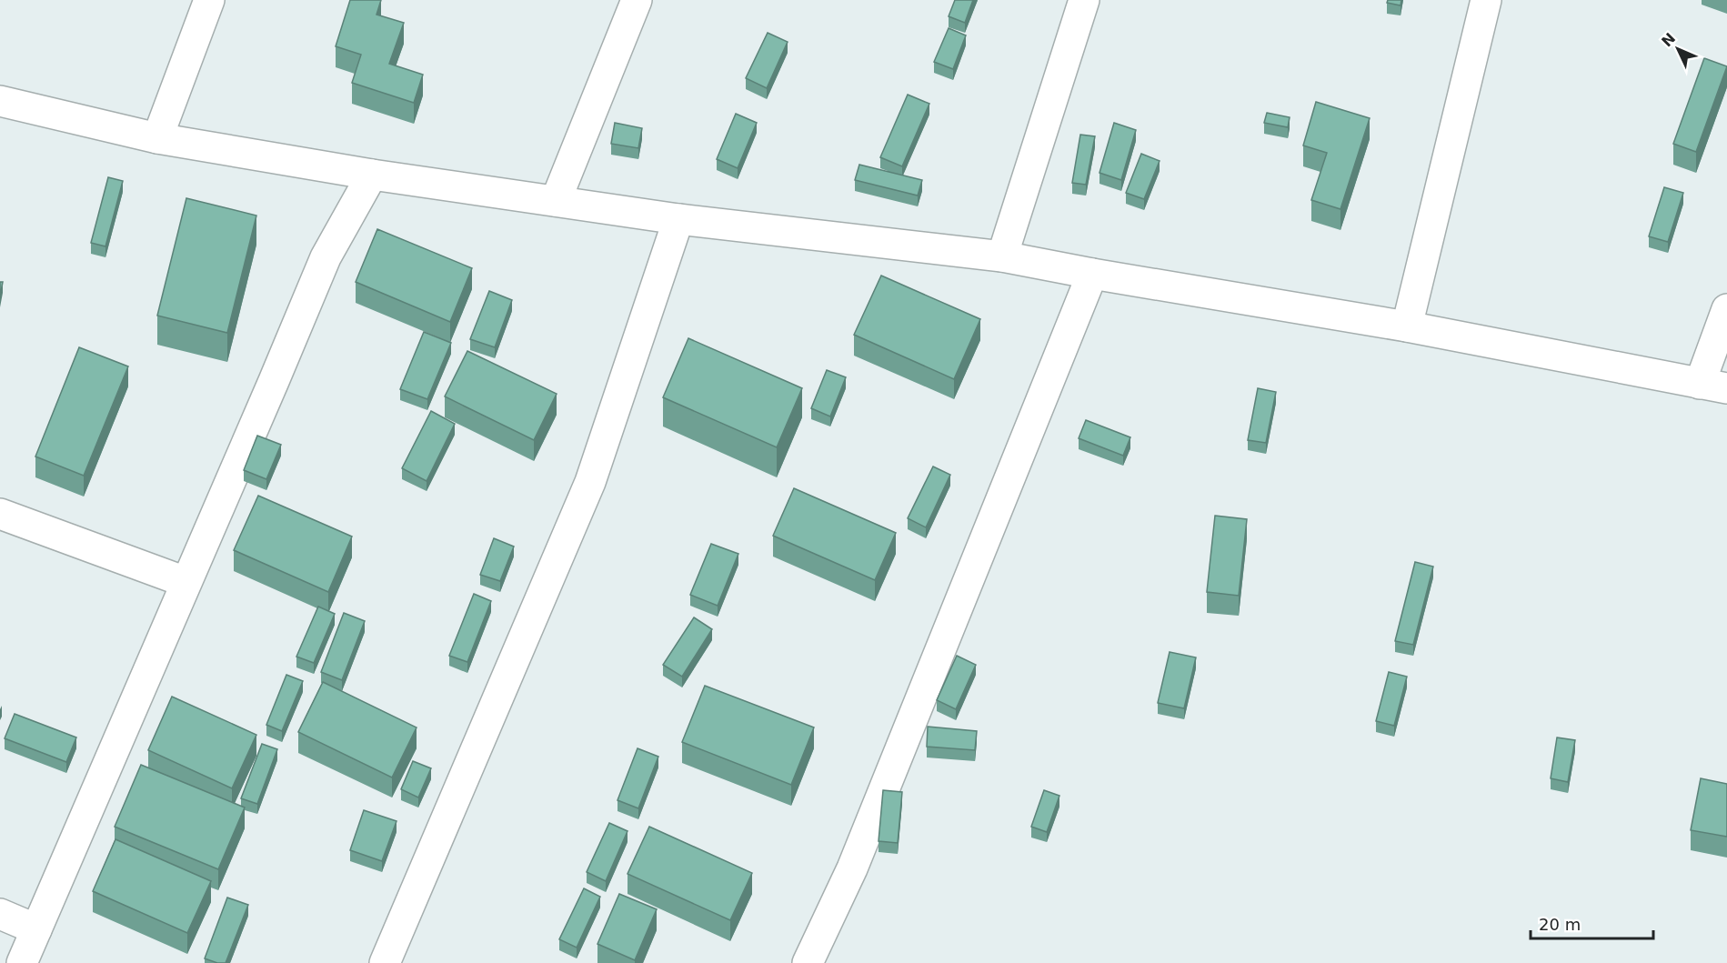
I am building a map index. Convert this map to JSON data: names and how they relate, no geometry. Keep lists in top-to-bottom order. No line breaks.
{"scale_bar":"20 m","north":"top left"}
